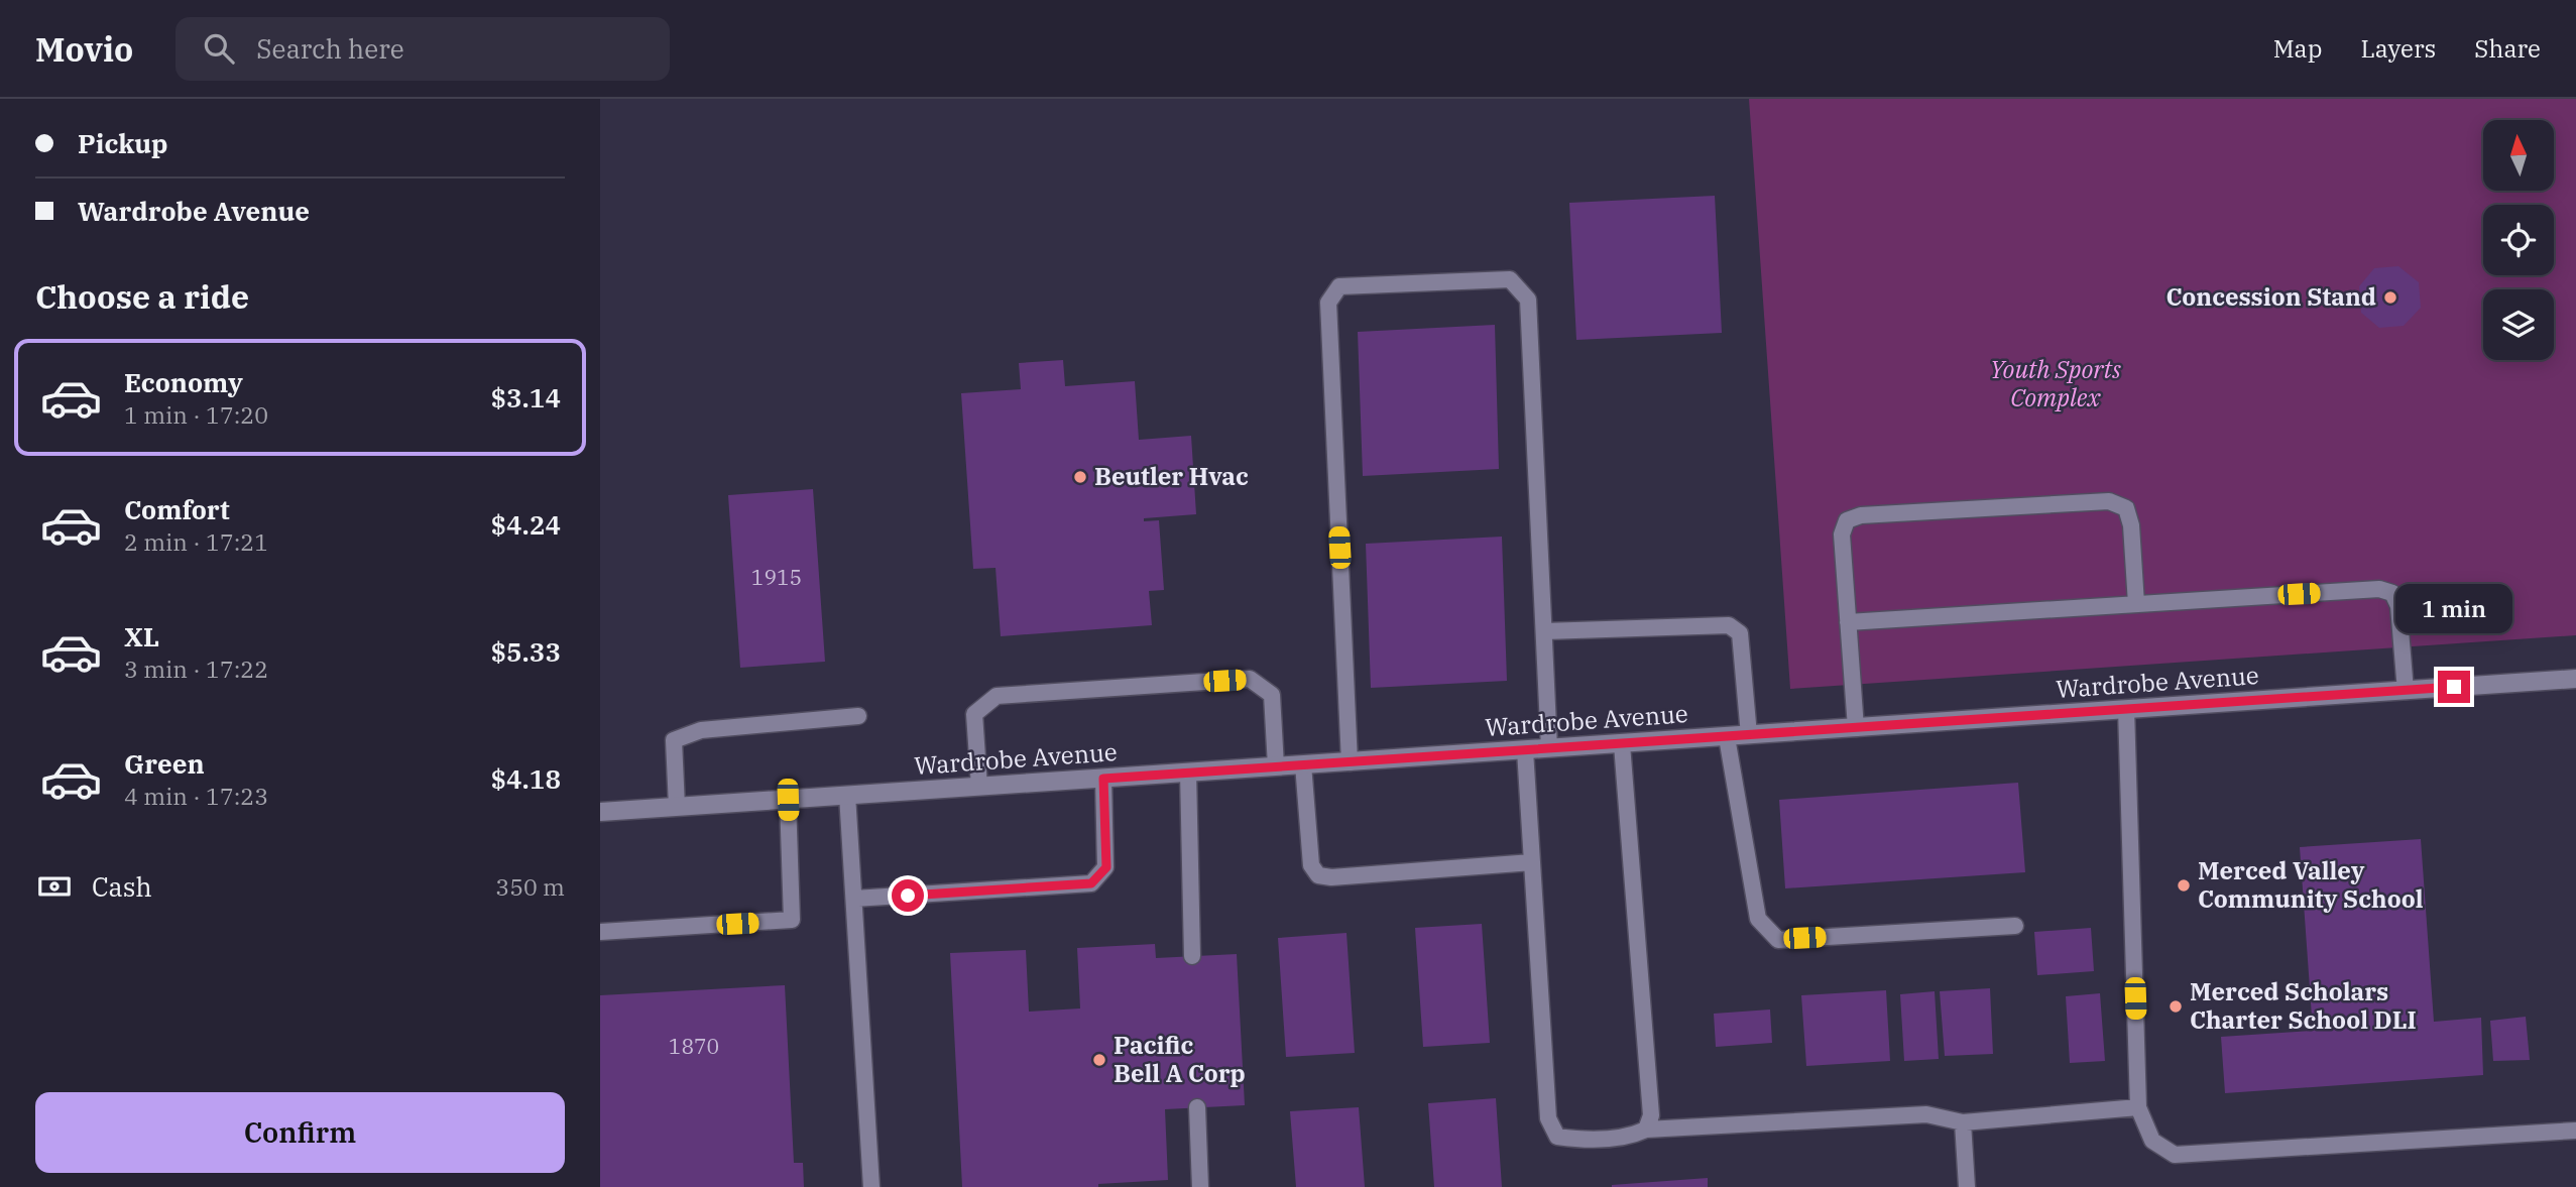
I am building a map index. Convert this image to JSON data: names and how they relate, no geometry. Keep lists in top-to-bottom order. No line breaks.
{"streets":{"street":["Wardrobe Avenue"]},"parks":["Youth Sports Complex"],"places":["Concession Stand","Beutler Hvac","Merced Valley Community School","Merced Scholars Charter School DLI","Pacific Bell A Corp"],"house_numbers":["1915","1870"],"north":"top","page":{"header":"Movio","search":"Search here","nav":["Map","Layers","Share"],"banner":["Pickup","Wardrobe Avenue"],"heading":"Choose a ride","list":[{"name":"Economy","note":"1 min · 17:20","value":"$3.14"},{"name":"Comfort","note":"2 min · 17:21","value":"$4.24"},{"name":"XL","note":"3 min · 17:22","value":"$5.33"},{"name":"Green","note":"4 min · 17:23","value":"$4.18"}],"bubble":"1 min","pay":["Cash","350 m"],"buttons":"Confirm"}}
